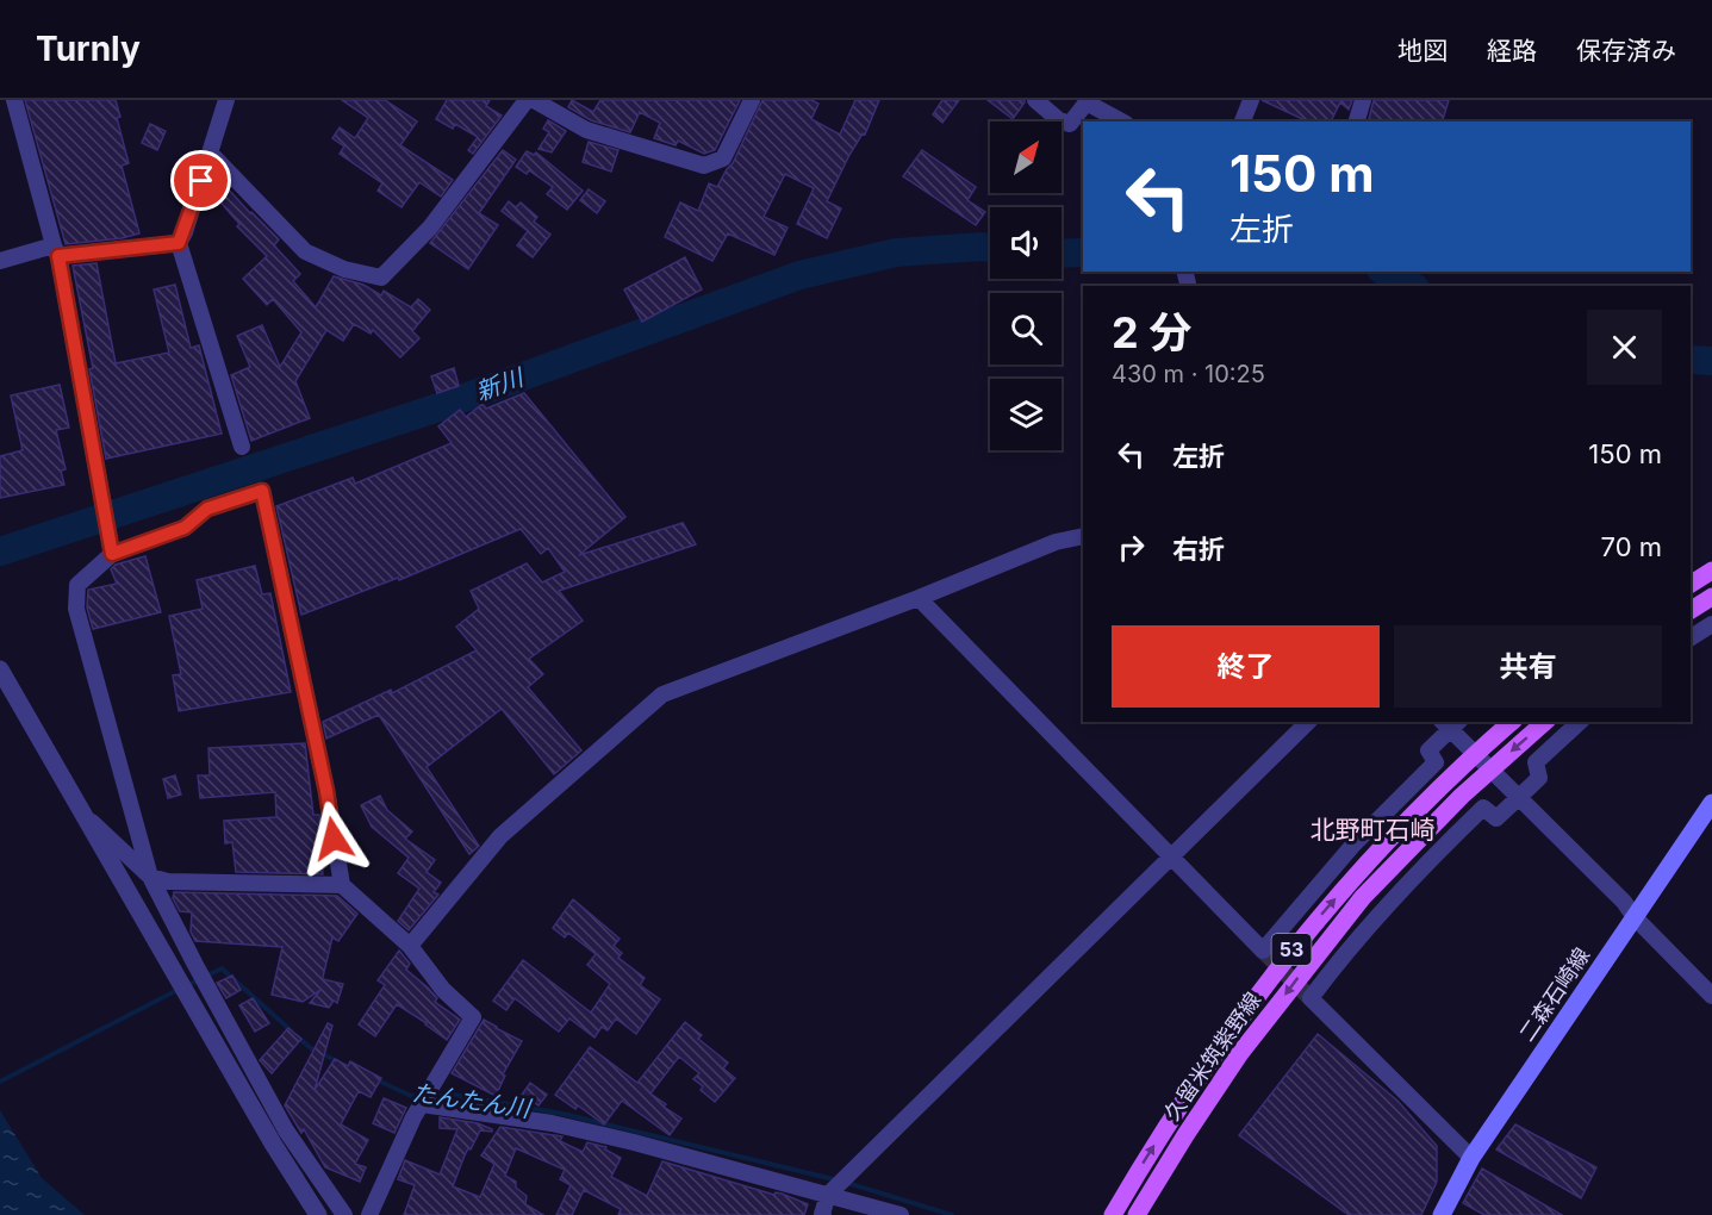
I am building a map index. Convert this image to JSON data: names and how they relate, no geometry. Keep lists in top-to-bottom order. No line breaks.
{"streets":{"main road":["53","二森石崎線","久留米筑紫野線"]},"districts":["北野町石崎"],"water":["新川","たんたん川"],"north":"top right","page":{"header":"Turnly","nav":["地図","経路","保存済み"],"turn":["150 m","左折"],"heading":["2 分","430 m · 10:25"],"list":[{"name":"左折","value":"150 m"},{"name":"右折","value":"70 m"}],"buttons":["終了","共有"]}}
